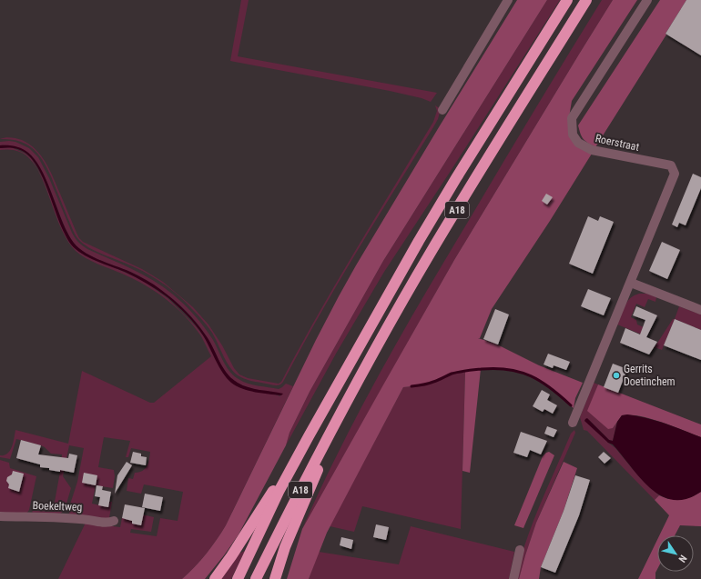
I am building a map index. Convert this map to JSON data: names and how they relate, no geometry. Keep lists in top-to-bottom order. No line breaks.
{"streets":{"highway":["A18"],"street":["Roerstraat","Boekeltweg"]},"places":["Gerrits Doetinchem"],"north":"bottom right"}
